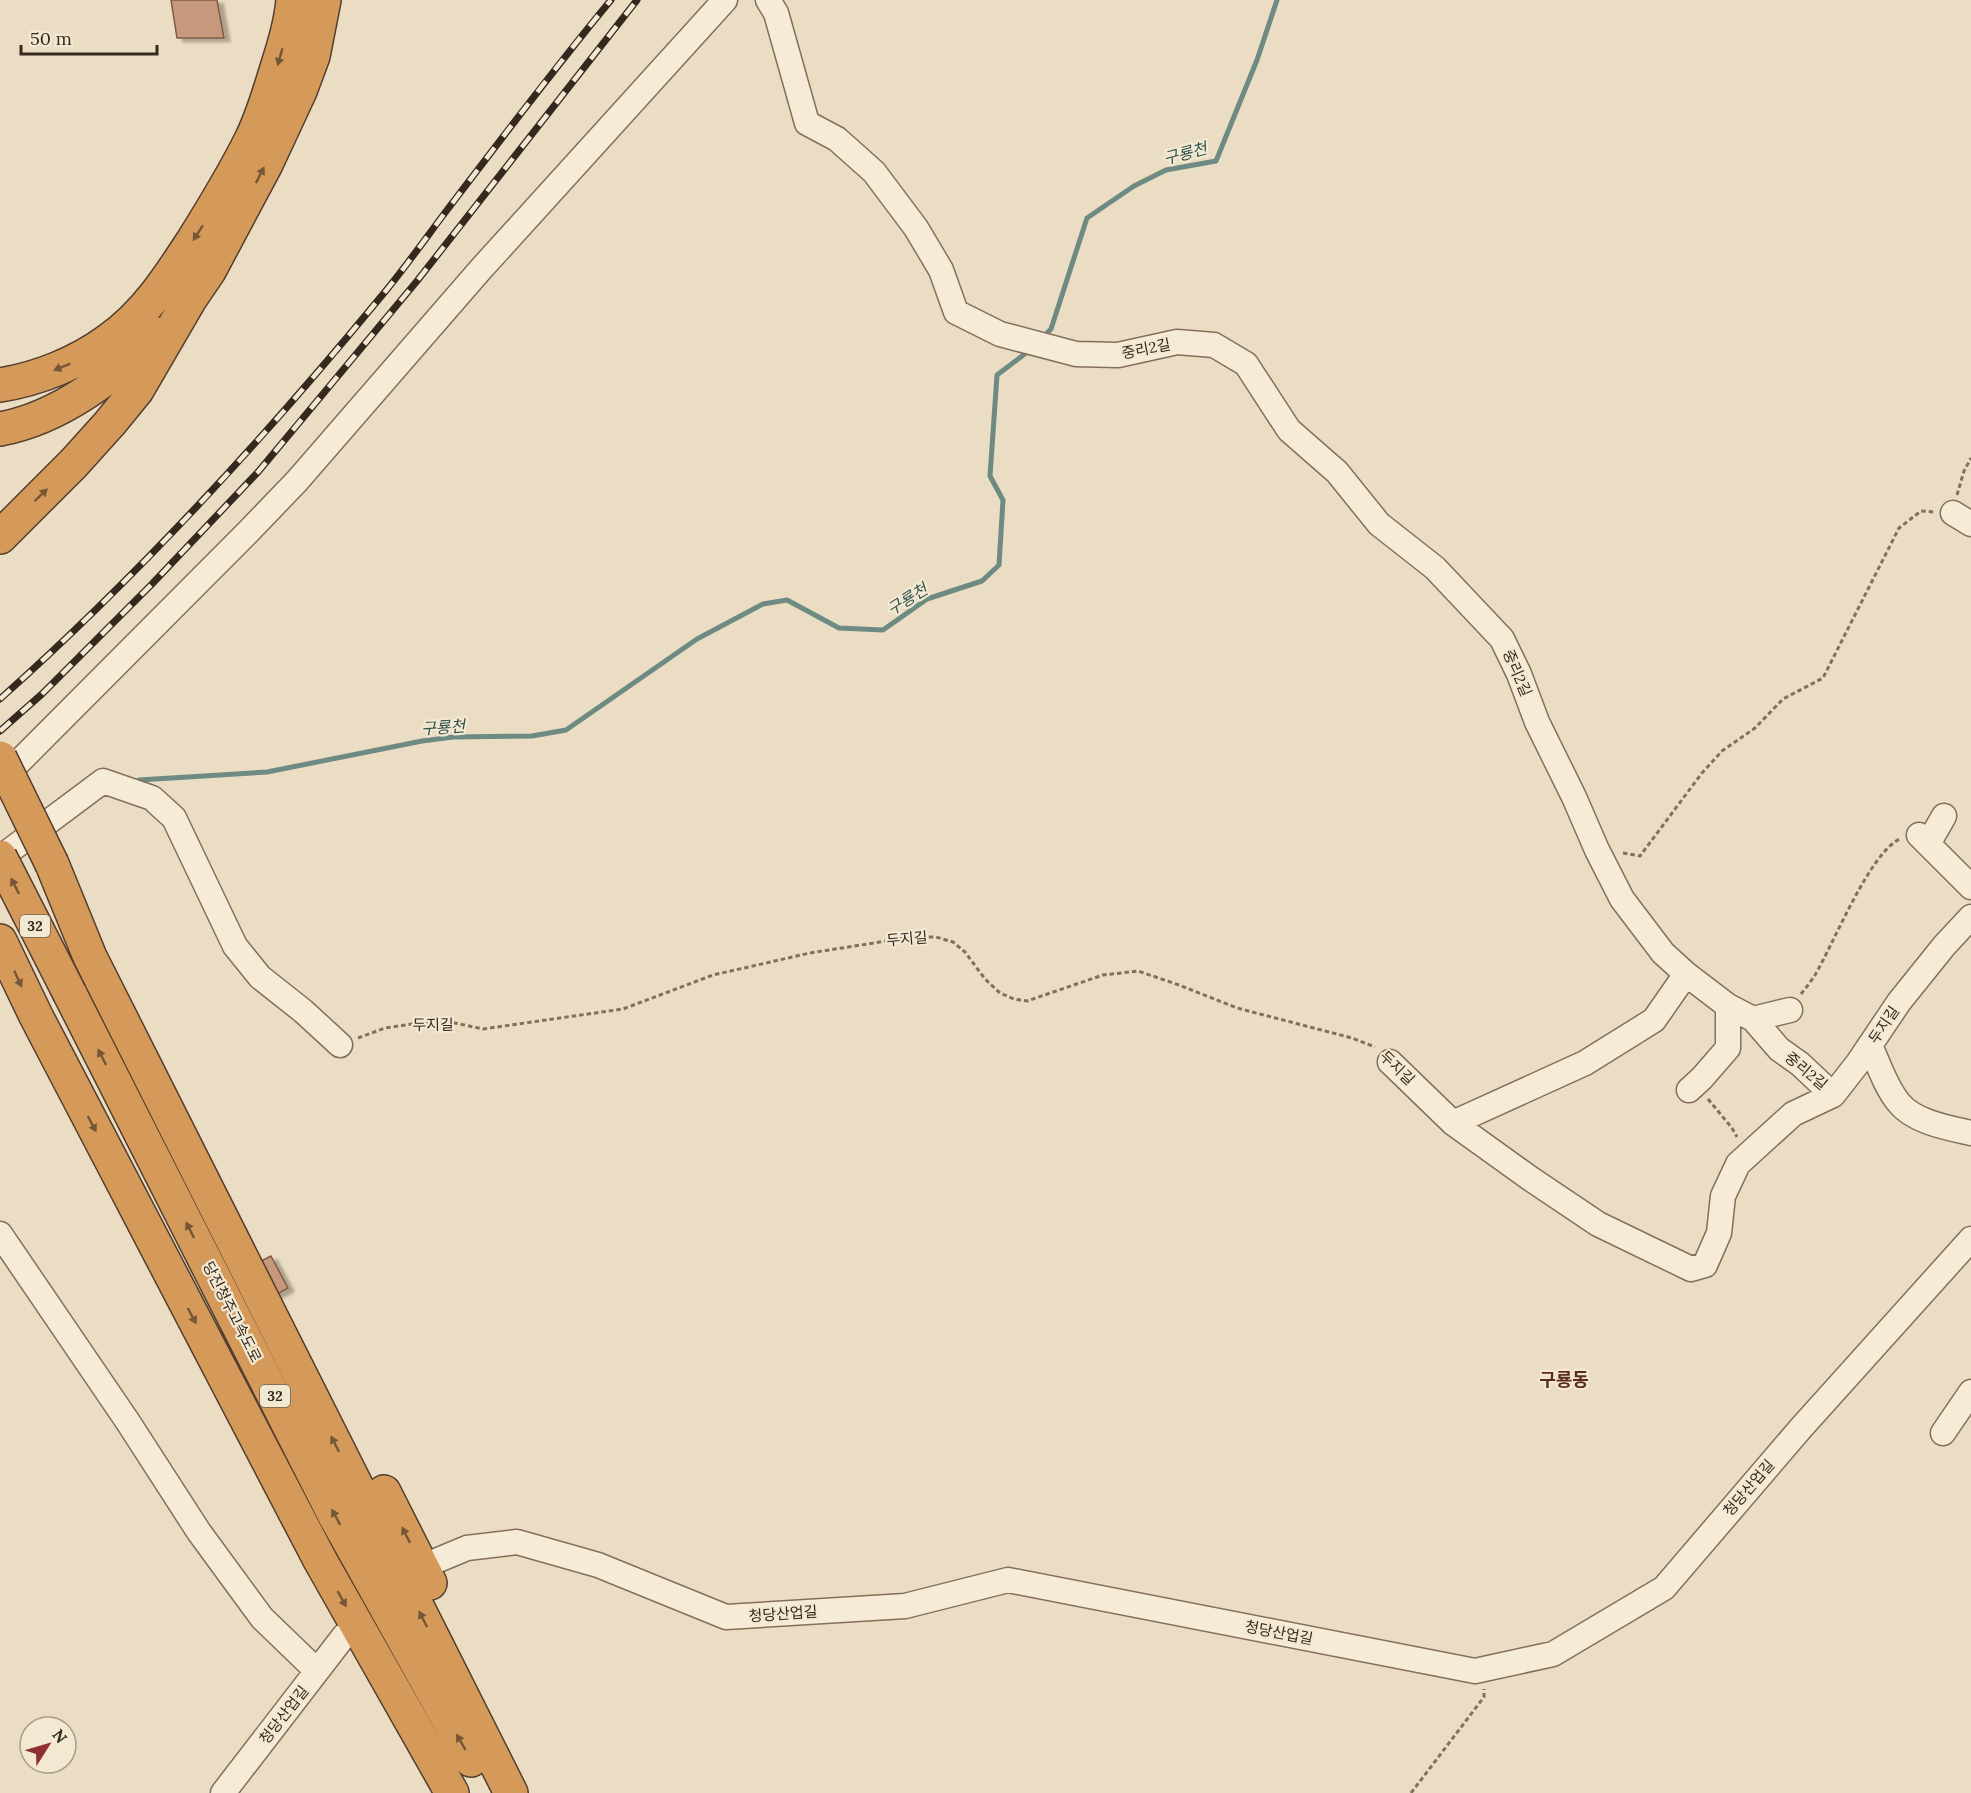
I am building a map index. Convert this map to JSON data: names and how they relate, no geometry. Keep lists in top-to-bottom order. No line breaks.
{"streets":{"highway":["32","당진청주고속도로"],"street":["중리2길","두지길","청당산업길"]},"crossings":[["중리2길","두지길"]],"districts":["구룡동"],"water":["구룡천"],"scale_bar":"50 m","north":"top right"}
